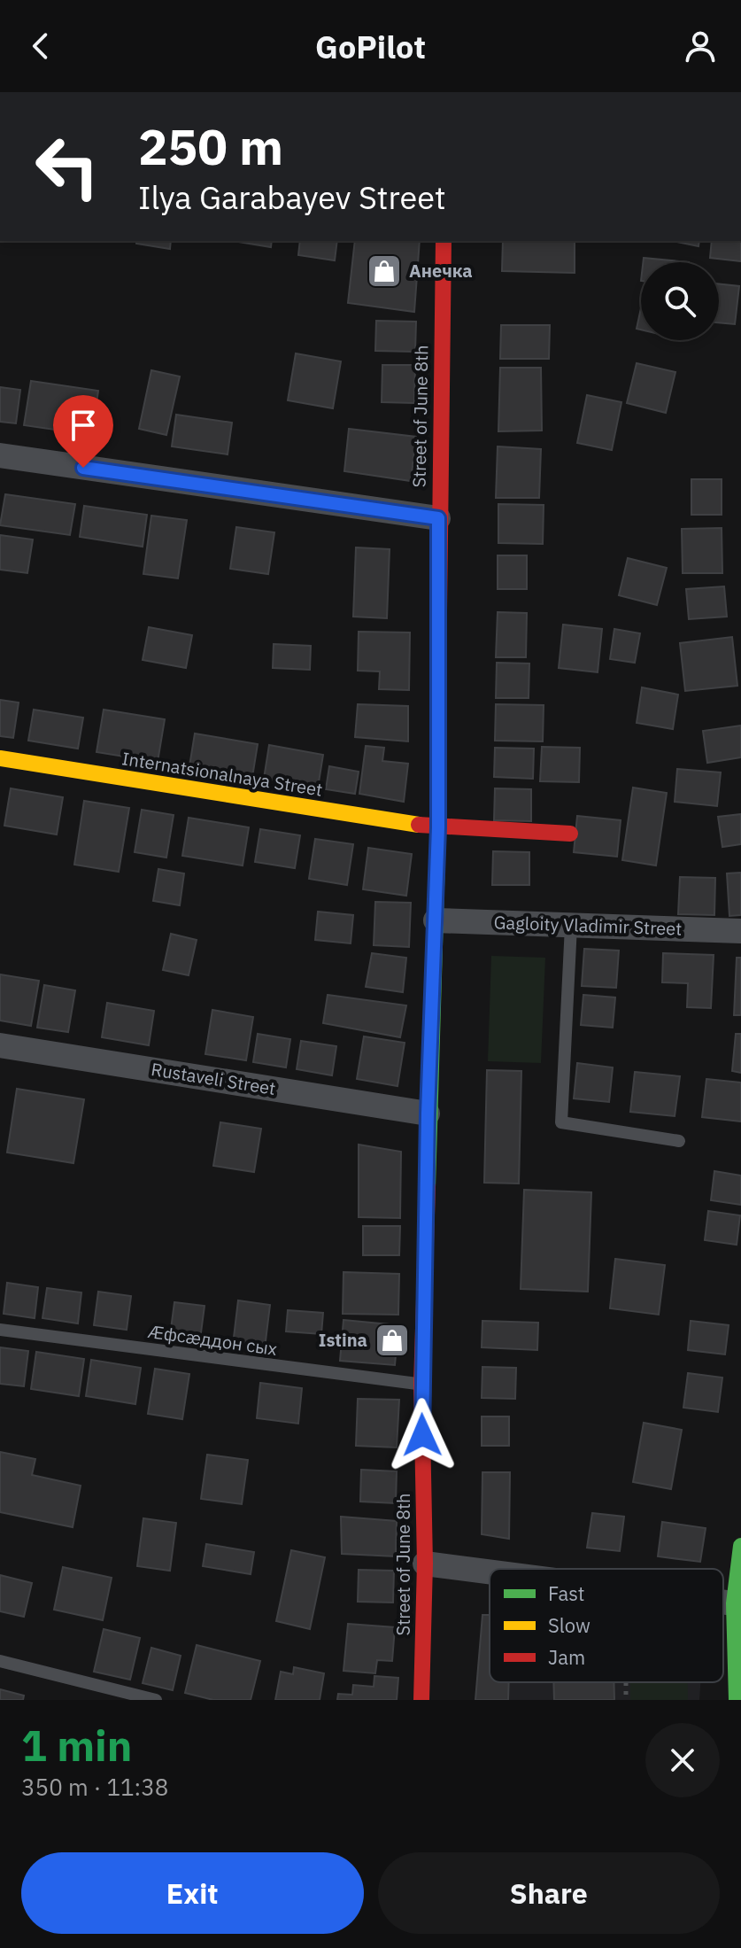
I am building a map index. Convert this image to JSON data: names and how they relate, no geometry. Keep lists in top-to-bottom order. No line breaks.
{"streets":{"main road":["Street of June 8th","Internatsionalnaya Street"],"street":["Gagloity Vladimir Street","Rustaveli Street"],"lane":["Æфсæддон сых"]},"crossings":[["Street of June 8th","Internatsionalnaya Street"],["Street of June 8th","Gagloity Vladimir Street"],["Street of June 8th","Rustaveli Street"],["Street of June 8th","Æфсæддон сых"]],"places":{"shop":["Анечка","Istina"]},"legend":["Fast","Slow","Jam"],"page":{"header":"GoPilot","turn":["250 m","Ilya Garabayev Street"],"heading":["1 min","350 m · 11:38"],"buttons":["Exit","Share"]}}
